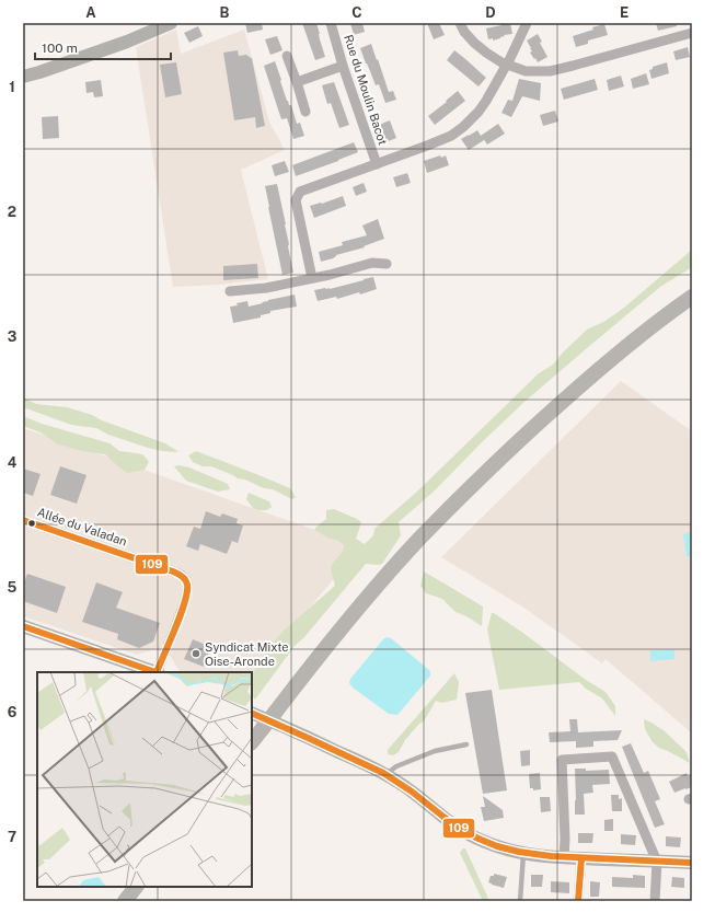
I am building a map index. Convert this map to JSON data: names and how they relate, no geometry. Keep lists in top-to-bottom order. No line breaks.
{"streets":{"street":["Rue du Moulin Bacot","Allée du Valadan"]},"places":["Syndicat Mixte Oise-Aronde"],"lines":["transit line 109"],"scale_bar":"100 m","grid":{"columns":["A","B","C","D","E"],"rows":["1","2","3","4","5","6","7"]}}
